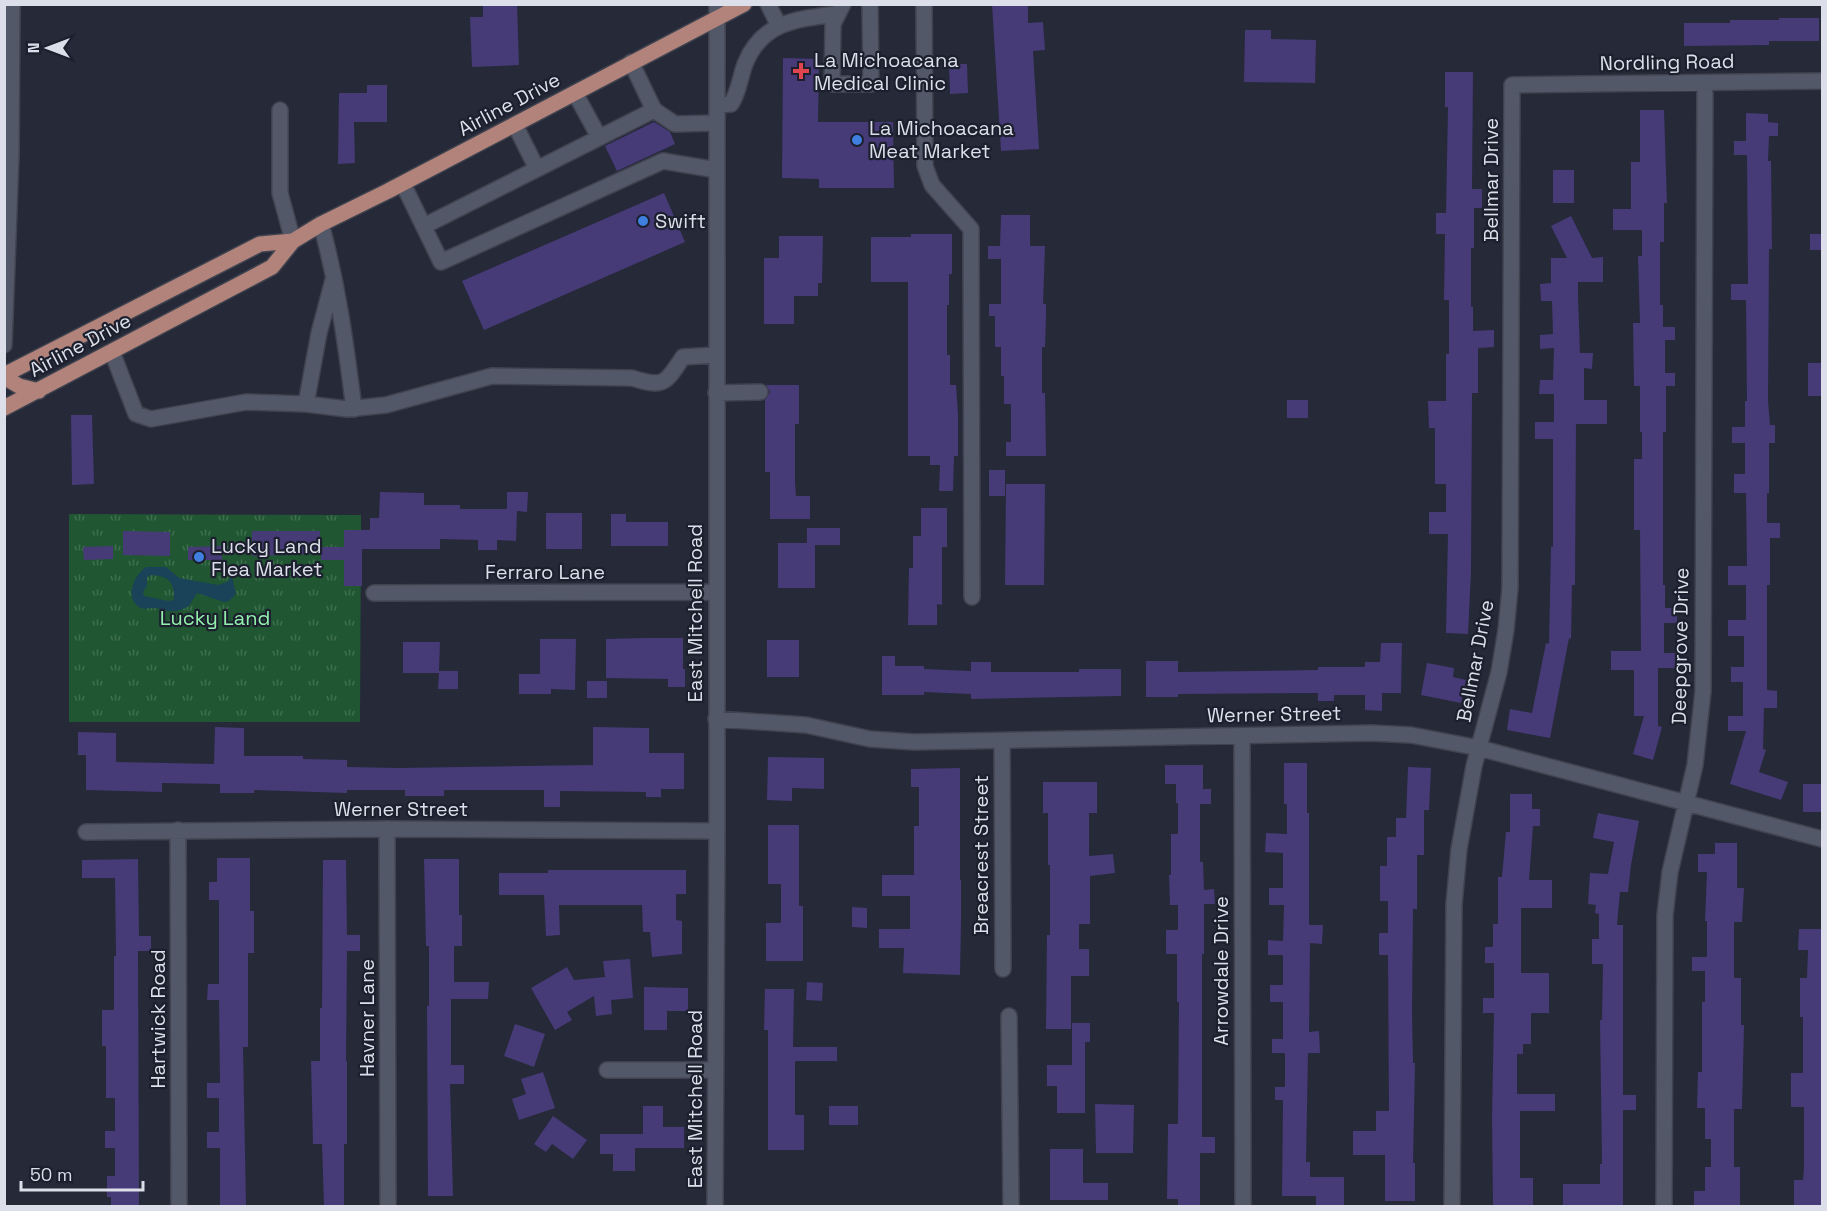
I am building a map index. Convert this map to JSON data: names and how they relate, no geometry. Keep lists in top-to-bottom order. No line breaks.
{"streets":{"main road":["Airline Drive"],"street":["Nordling Road","Bellmar Drive","Ferraro Lane","East Mitchell Road","Deepgrove Drive","Werner Street","Breacrest Street","Arrowdale Drive","Havner Lane","Hartwick Road"]},"crossings":[["Nordling Road","Bellmar Drive"],["Nordling Road","Deepgrove Drive"],["Airline Drive","East Mitchell Road"],["Bellmar Drive","Werner Street"],["Ferraro Lane","East Mitchell Road"],["East Mitchell Road","Werner Street"],["Deepgrove Drive","Werner Street"],["Werner Street","Breacrest Street"],["Werner Street","Arrowdale Drive"],["Werner Street","Havner Lane"],["Werner Street","Hartwick Road"]],"parks":["Lucky Land"],"places":{"health":["La Michoacana Medical Clinic"],"other":["La Michoacana Meat Market","Swift","Lucky Land Flea Market"]},"scale_bar":"50 m","north":"left"}
